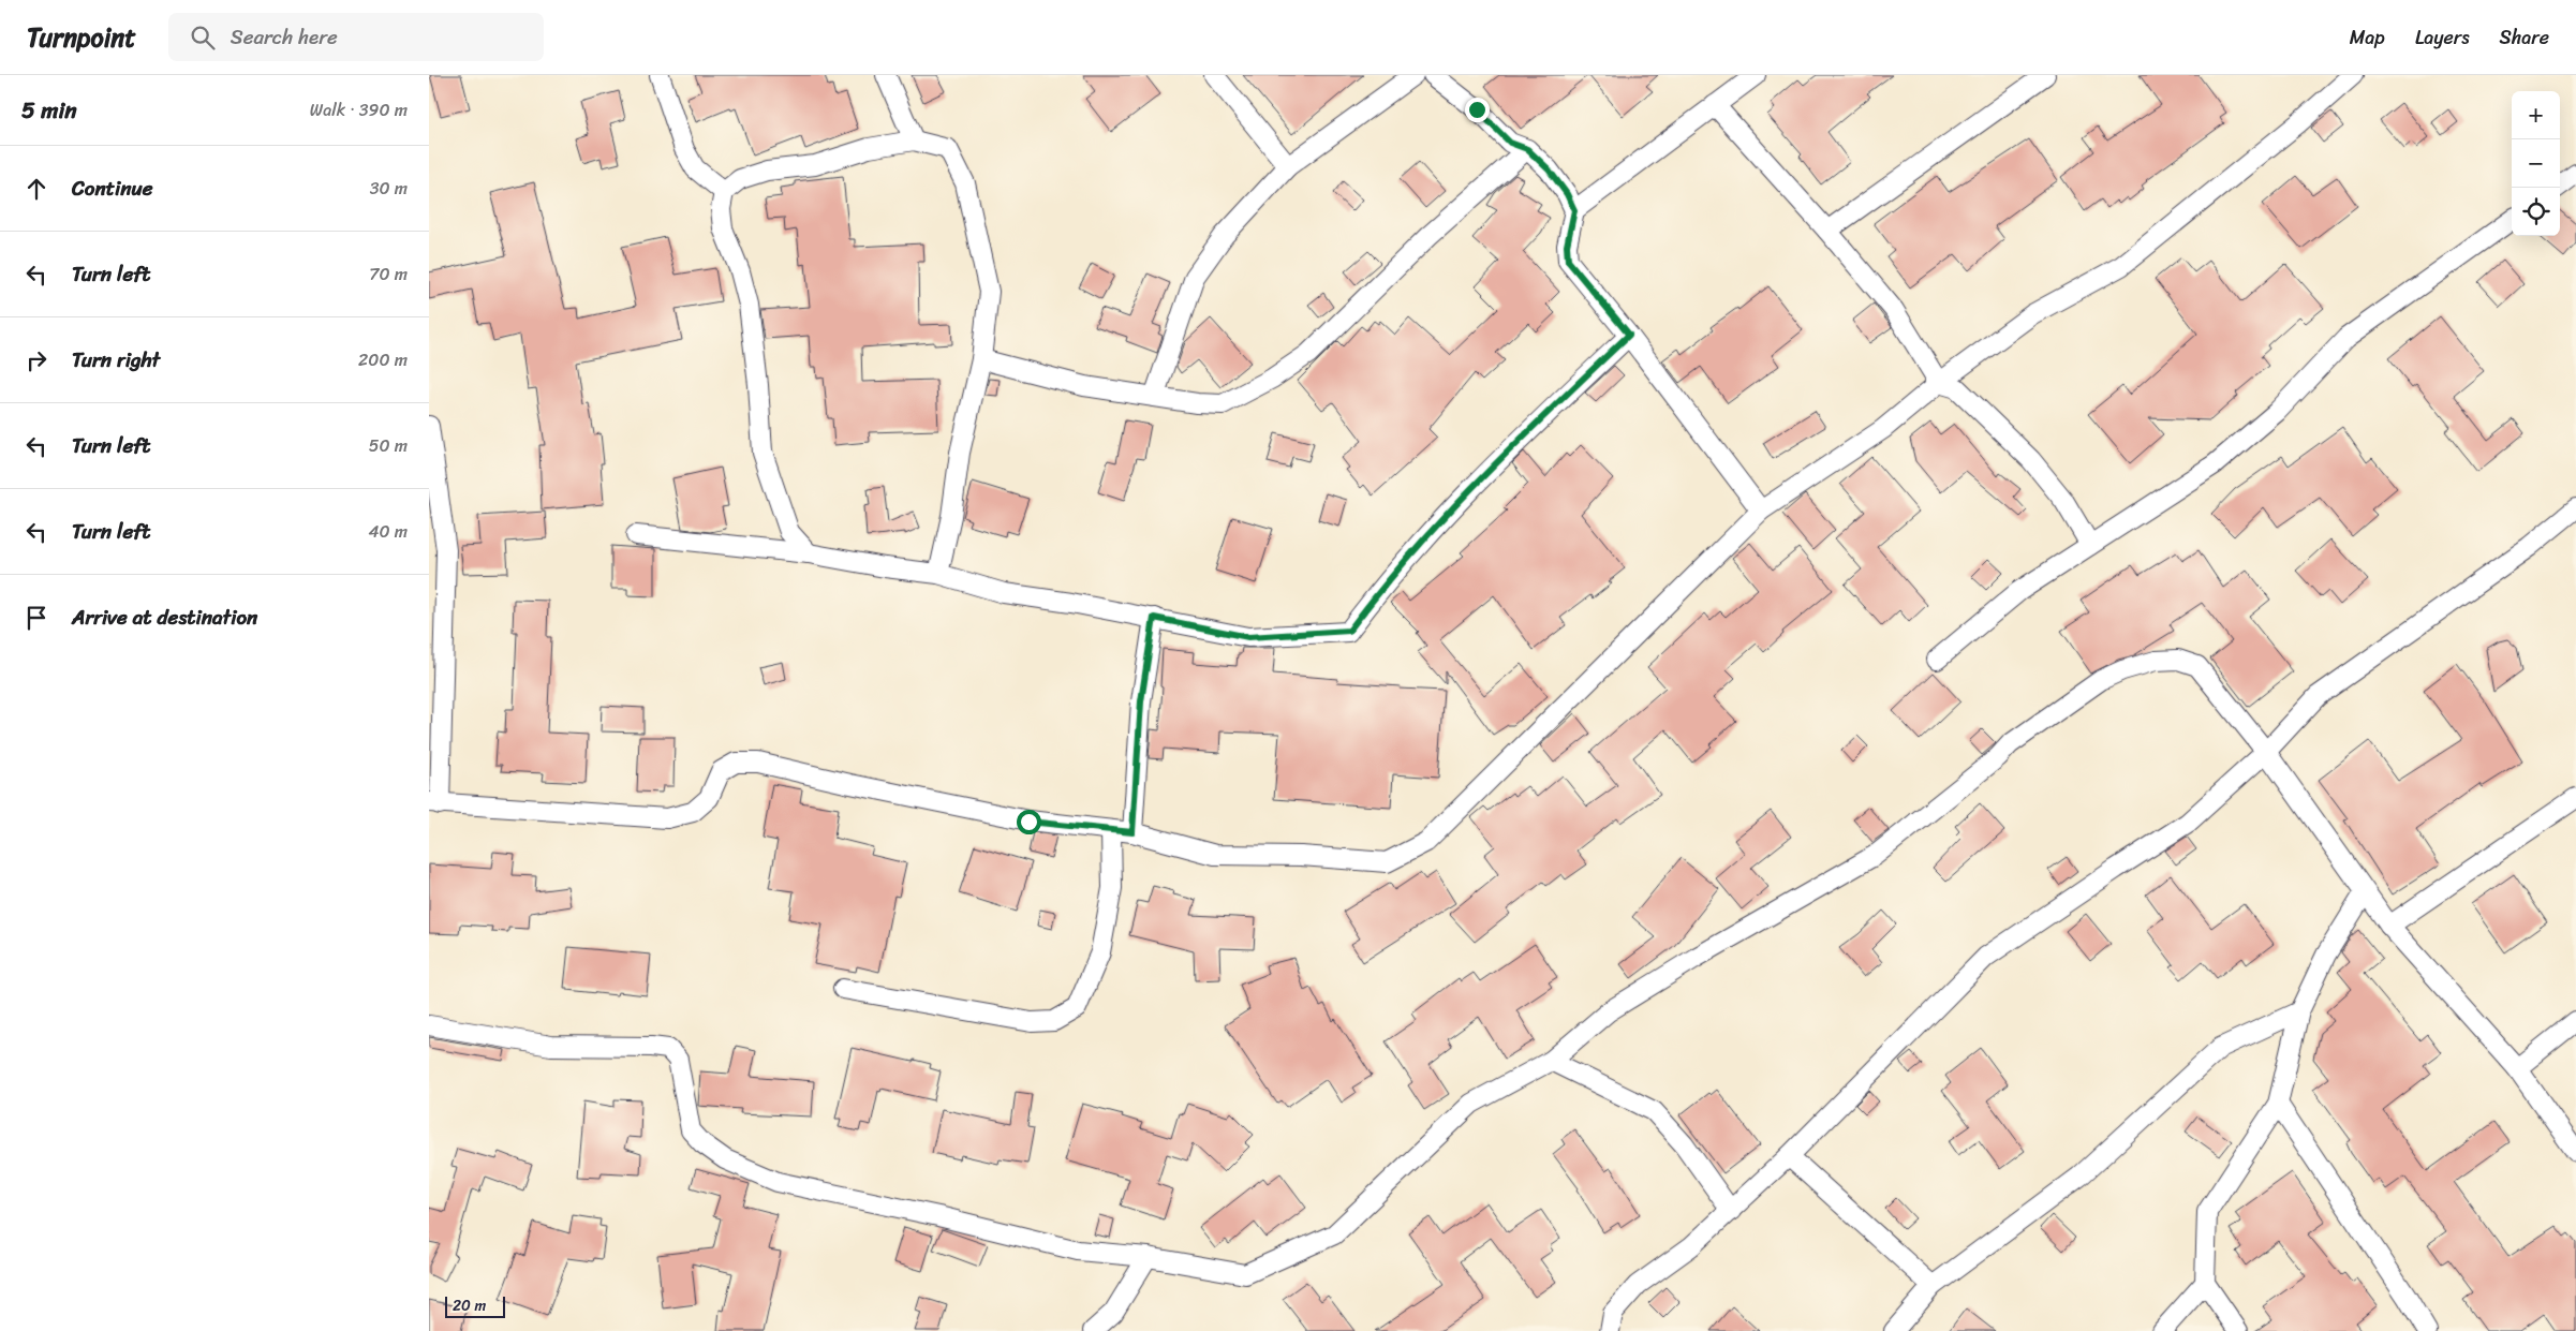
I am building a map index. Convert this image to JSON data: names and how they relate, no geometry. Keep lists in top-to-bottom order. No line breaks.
{"scale_bar":"20 m","page":{"header":"Turnpoint","search":"Search here","nav":["Map","Layers","Share"],"heading":["5 min","Walk · 390 m"],"map_buttons":["+","−"],"list":[["Continue","30 m"],["Turn left","70 m"],["Turn right","200 m"],["Turn left","50 m"],["Turn left","40 m"],"Arrive at destination"],"scale":"20 m"}}
